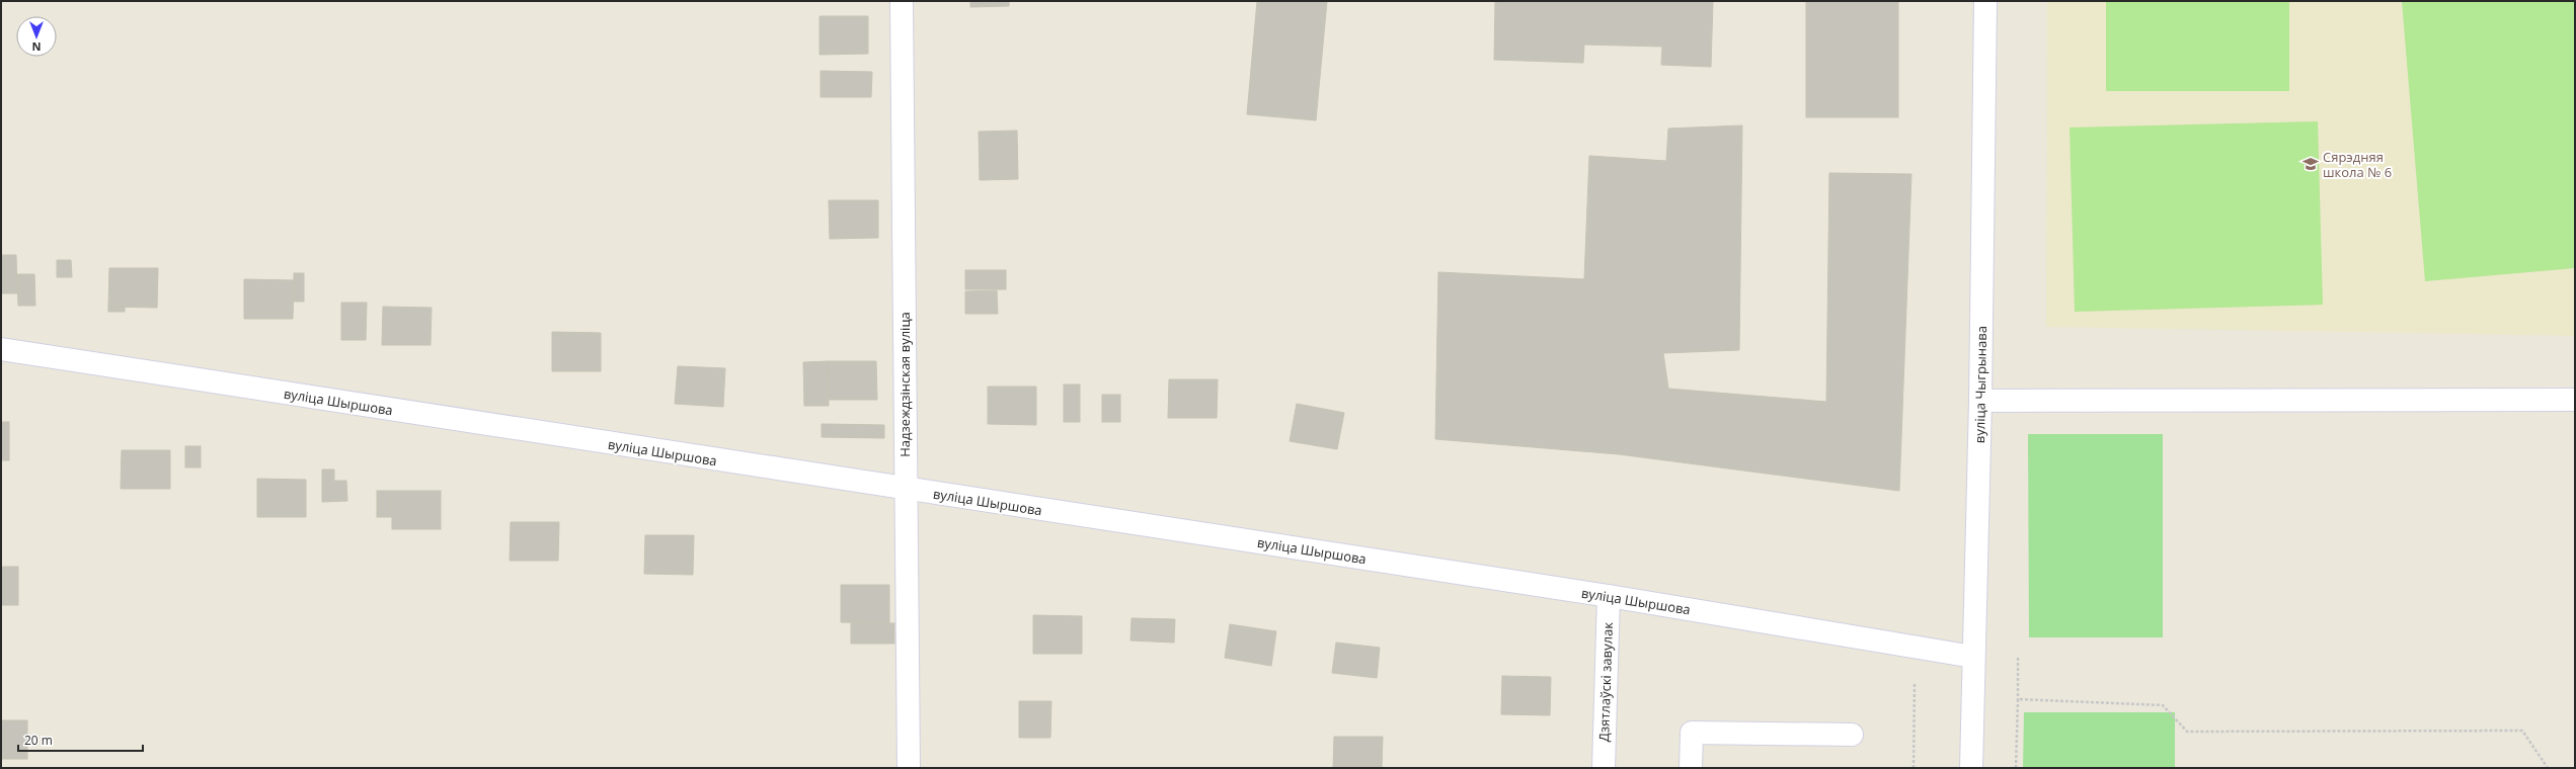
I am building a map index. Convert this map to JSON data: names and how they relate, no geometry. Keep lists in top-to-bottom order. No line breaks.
{"streets":{"street":["Надзеждзінская вуліца","вуліца Чыгрынава","вуліца Шыршова","Дзятлаўскі завулак"]},"crossings":[["Надзеждзінская вуліца","вуліца Шыршова"],["вуліца Чыгрынава","вуліца Шыршова"],["вуліца Шыршова","Дзятлаўскі завулак"]],"places":{"school or university":["Сярэдняя школа № 6"]},"scale_bar":"20 m","north":"bottom"}
